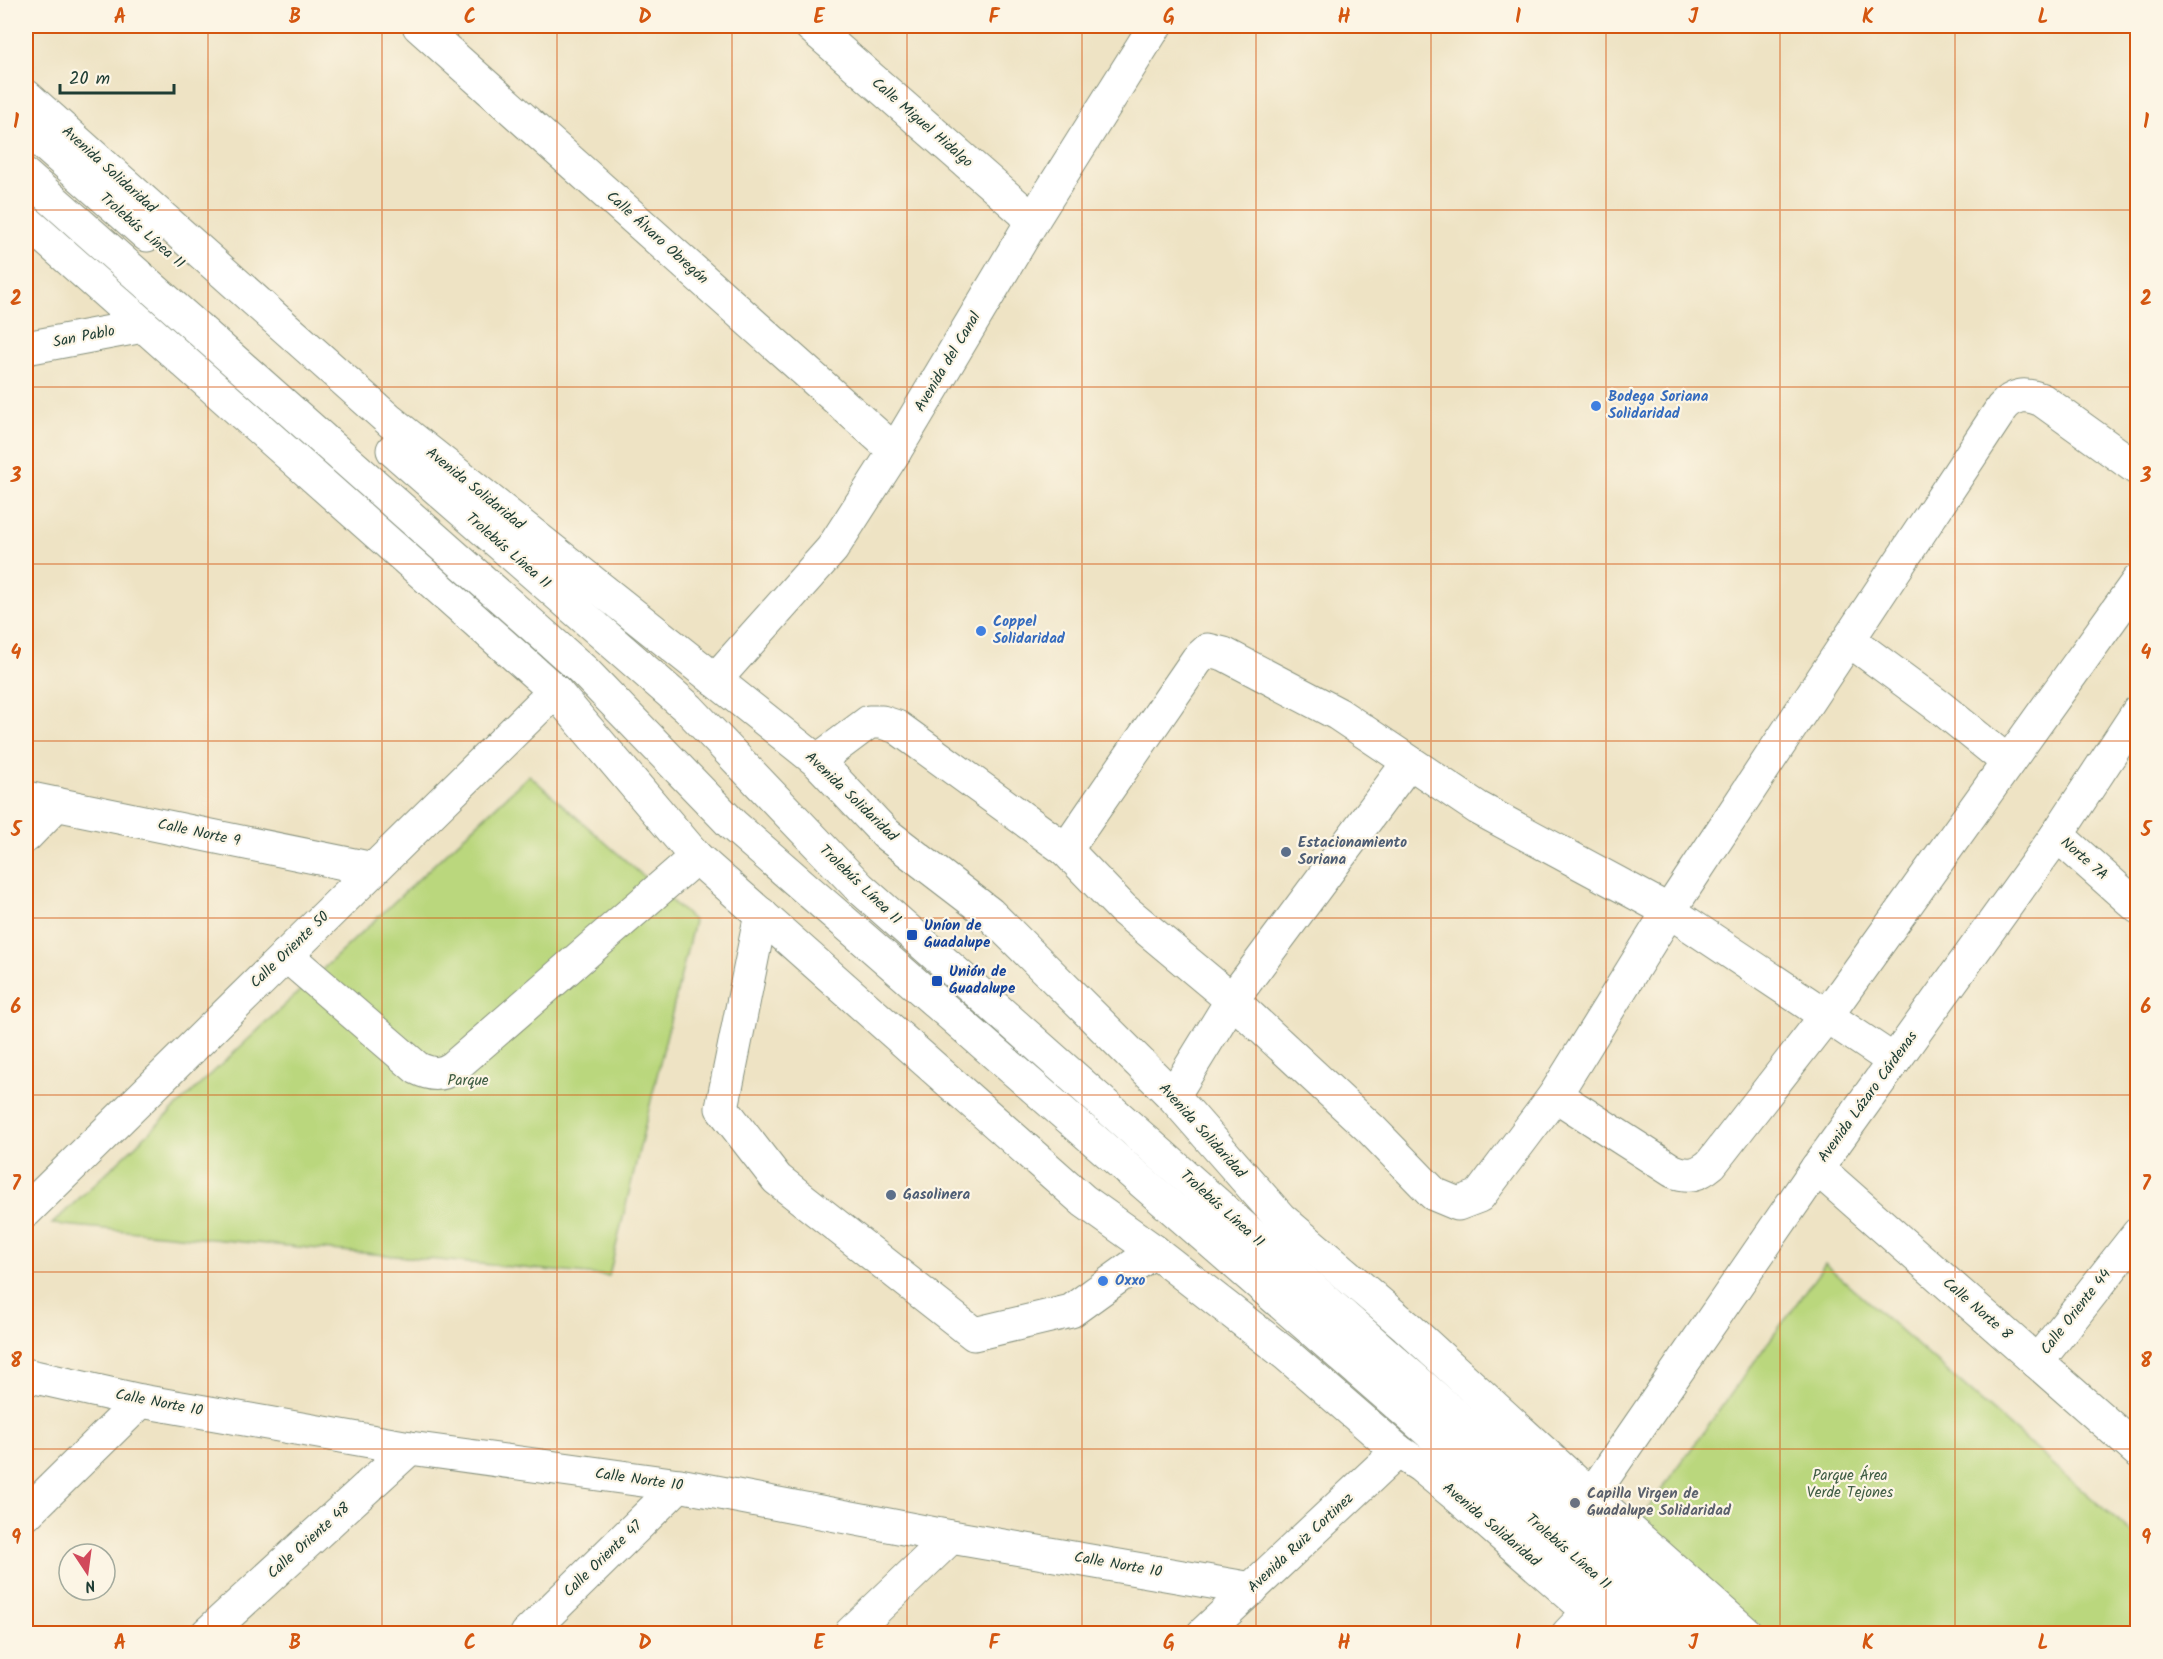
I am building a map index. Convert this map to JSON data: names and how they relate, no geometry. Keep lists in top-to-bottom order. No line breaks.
{"streets":{"street":["Calle Miguel Hidalgo","Avenida Solidaridad","Trolebús Línea 11","Calle Álvaro Obregón","San Pablo","Avenida del Canal","Calle Norte 9","Norte 7A","Calle Oriente 50","Avenida Lázaro Cárdenas","Calle Norte 8","Calle Oriente 44","Calle Norte 10","Calle Oriente 48","Avenida Ruiz Cortinez","Calle Oriente 47"]},"crossings":[["Calle Miguel Hidalgo","Avenida del Canal"],["Avenida Solidaridad","San Pablo"],["Avenida Solidaridad","Avenida del Canal"],["Avenida Solidaridad","Calle Oriente 50"],["Avenida Solidaridad","Avenida Ruiz Cortinez"],["Calle Álvaro Obregón","Avenida del Canal"],["Calle Norte 9","Calle Oriente 50"],["Norte 7A","Avenida Lázaro Cárdenas"],["Avenida Lázaro Cárdenas","Calle Norte 8"],["Calle Norte 8","Calle Oriente 44"],["Calle Norte 10","Calle Oriente 48"],["Calle Norte 10","Avenida Ruiz Cortinez"],["Calle Norte 10","Calle Oriente 47"]],"parks":["Parque","Parque Área Verde Tejones"],"places":{"other":["Bodega Soriana Solidaridad","Coppel Solidaridad","Estacionamiento Soriana","Gasolinera","Oxxo","Capilla Virgen de Guadalupe Solidaridad"],"transit":["Uníon de Guadalupe","Unión de Guadalupe"]},"scale_bar":"20 m","north":"bottom","grid":{"columns":["A","B","C","D","E","F","G","H","I","J","K","L"],"rows":["1","2","3","4","5","6","7","8","9"]}}
